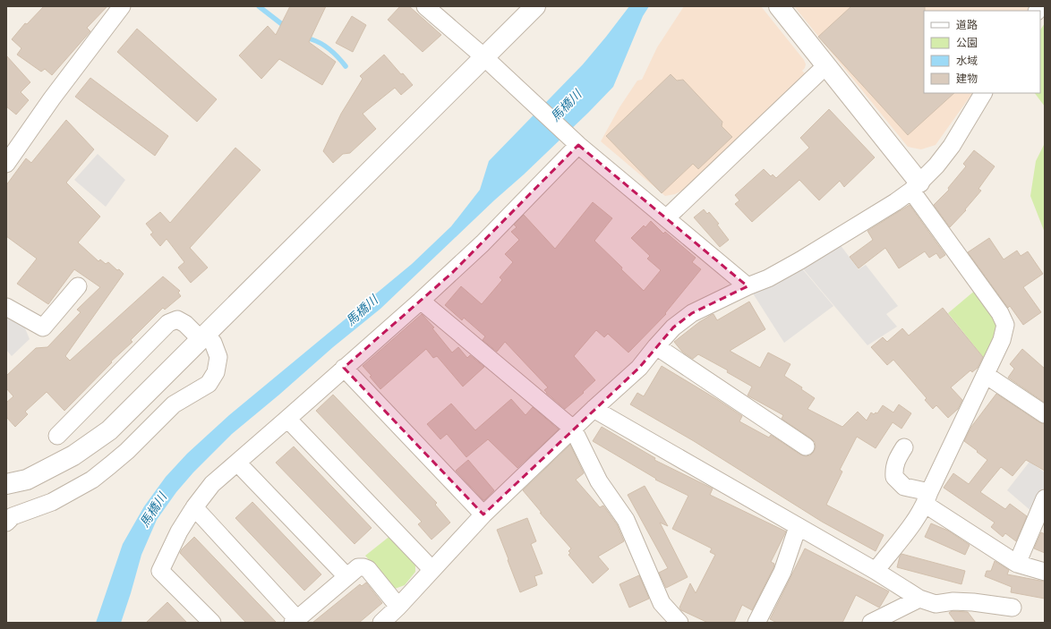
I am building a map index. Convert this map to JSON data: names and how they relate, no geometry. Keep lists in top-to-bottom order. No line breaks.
{"water":["馬橋川"],"legend":["道路","公園","水域","建物"]}
